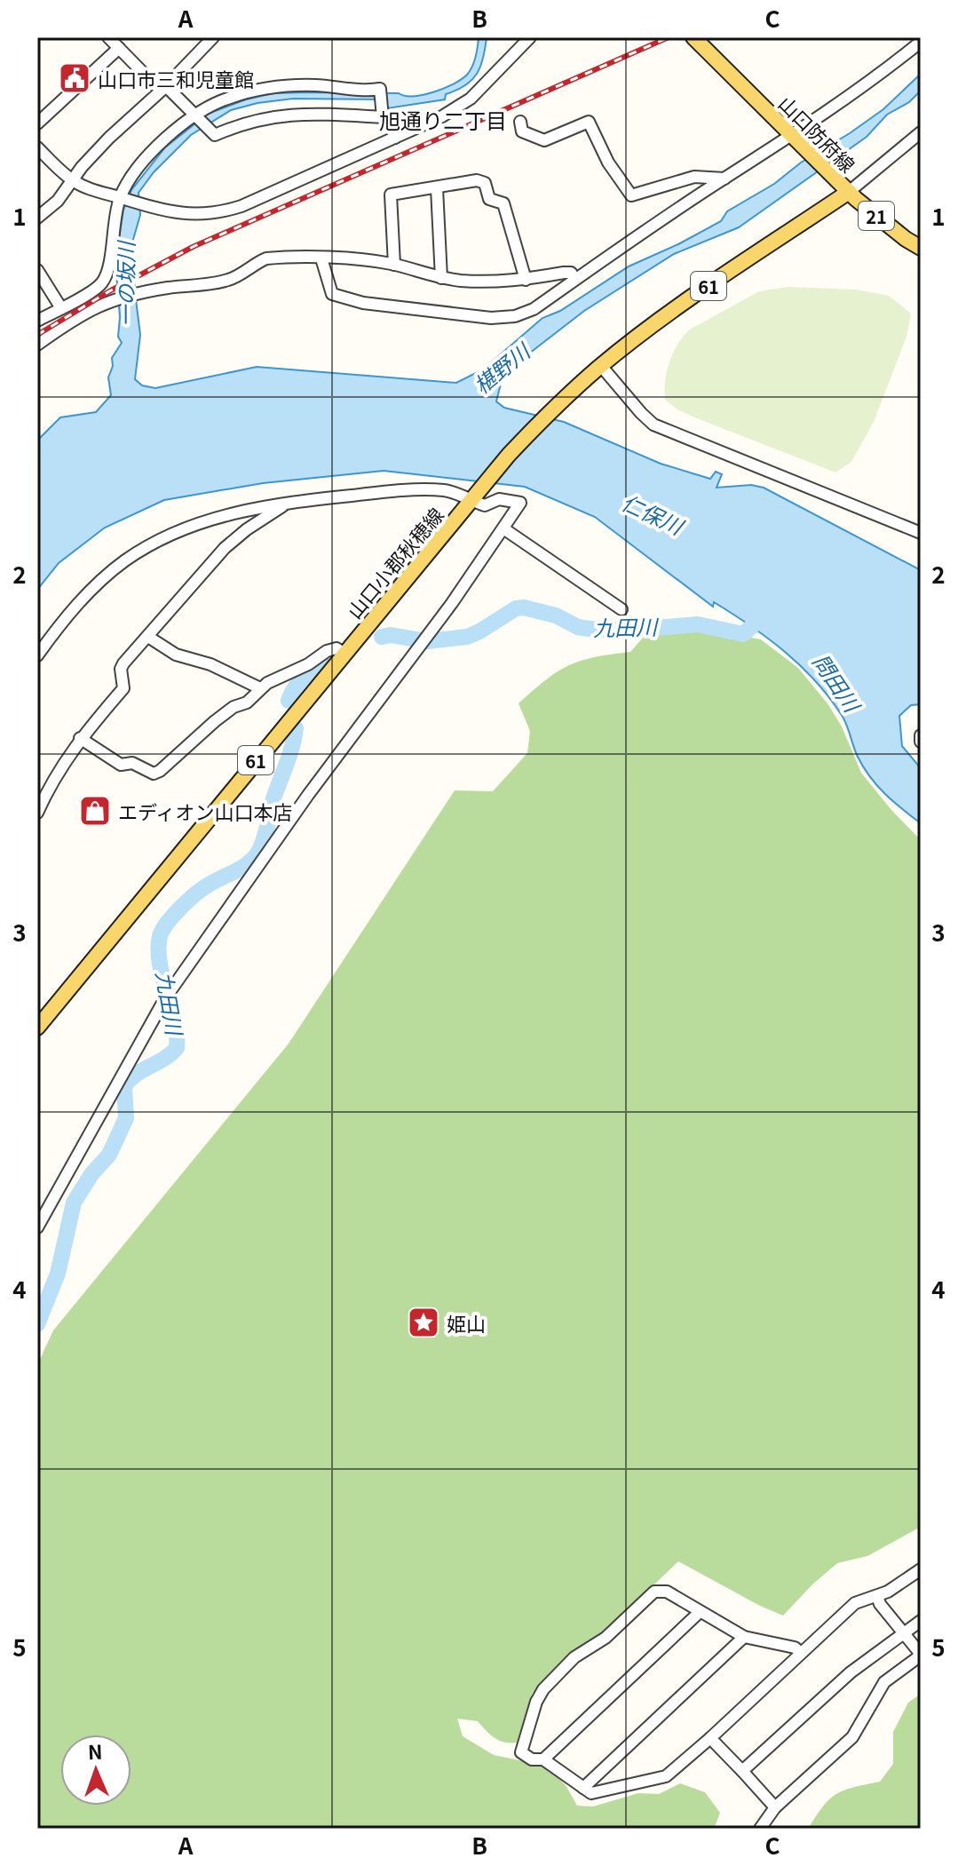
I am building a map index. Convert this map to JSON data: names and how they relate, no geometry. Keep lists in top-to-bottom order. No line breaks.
{"streets":{"main road":["山口防府線","21","61","山口小郡秋穂線"]},"crossings":[["山口防府線","山口小郡秋穂線"]],"districts":["旭通り二丁目"],"water":["一の坂川","椹野川","仁保川","九田川","問田川"],"places":{"public building":["山口市三和児童館"],"shop":["エディオン山口本店"],"place":["姫山"]},"north":"top","grid":{"columns":["A","B","C"],"rows":["1","2","3","4","5"]}}
